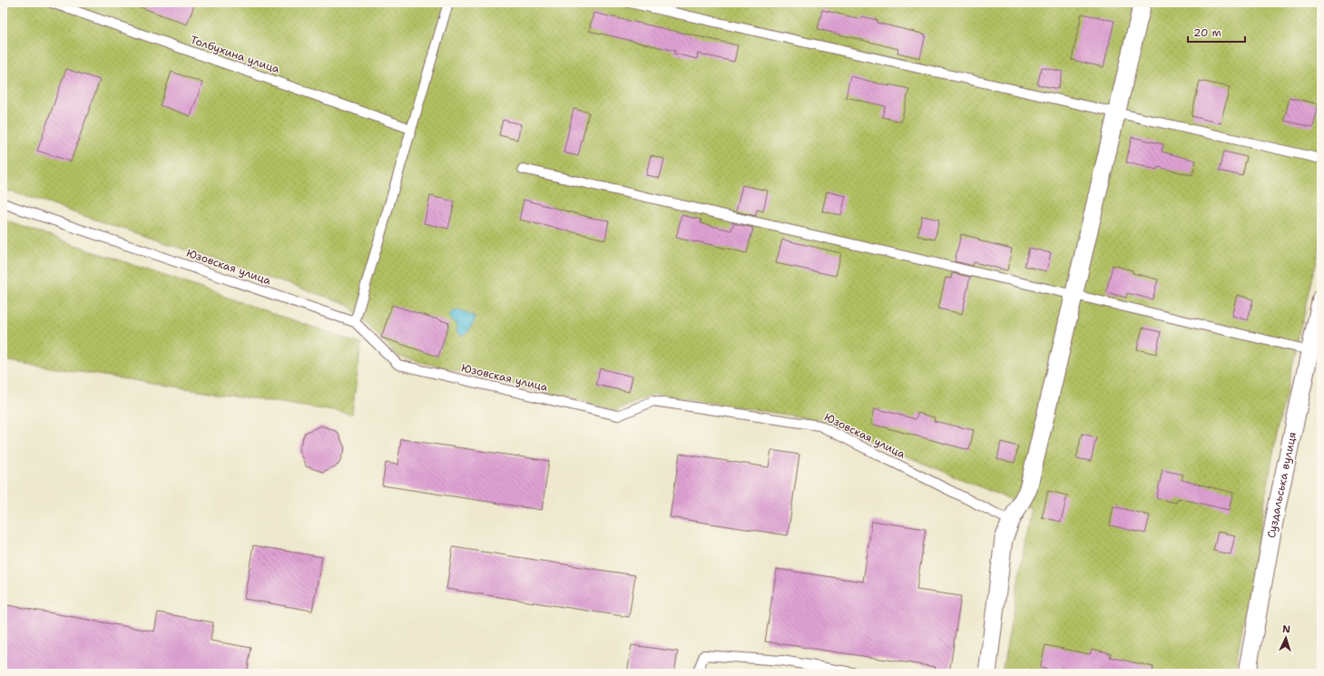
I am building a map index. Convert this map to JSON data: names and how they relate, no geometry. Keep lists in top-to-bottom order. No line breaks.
{"streets":{"street":["Суздальська вулиця"],"lane":["Толбухина улица","Юзовская улица"]},"scale_bar":"20 m","north":"top"}
